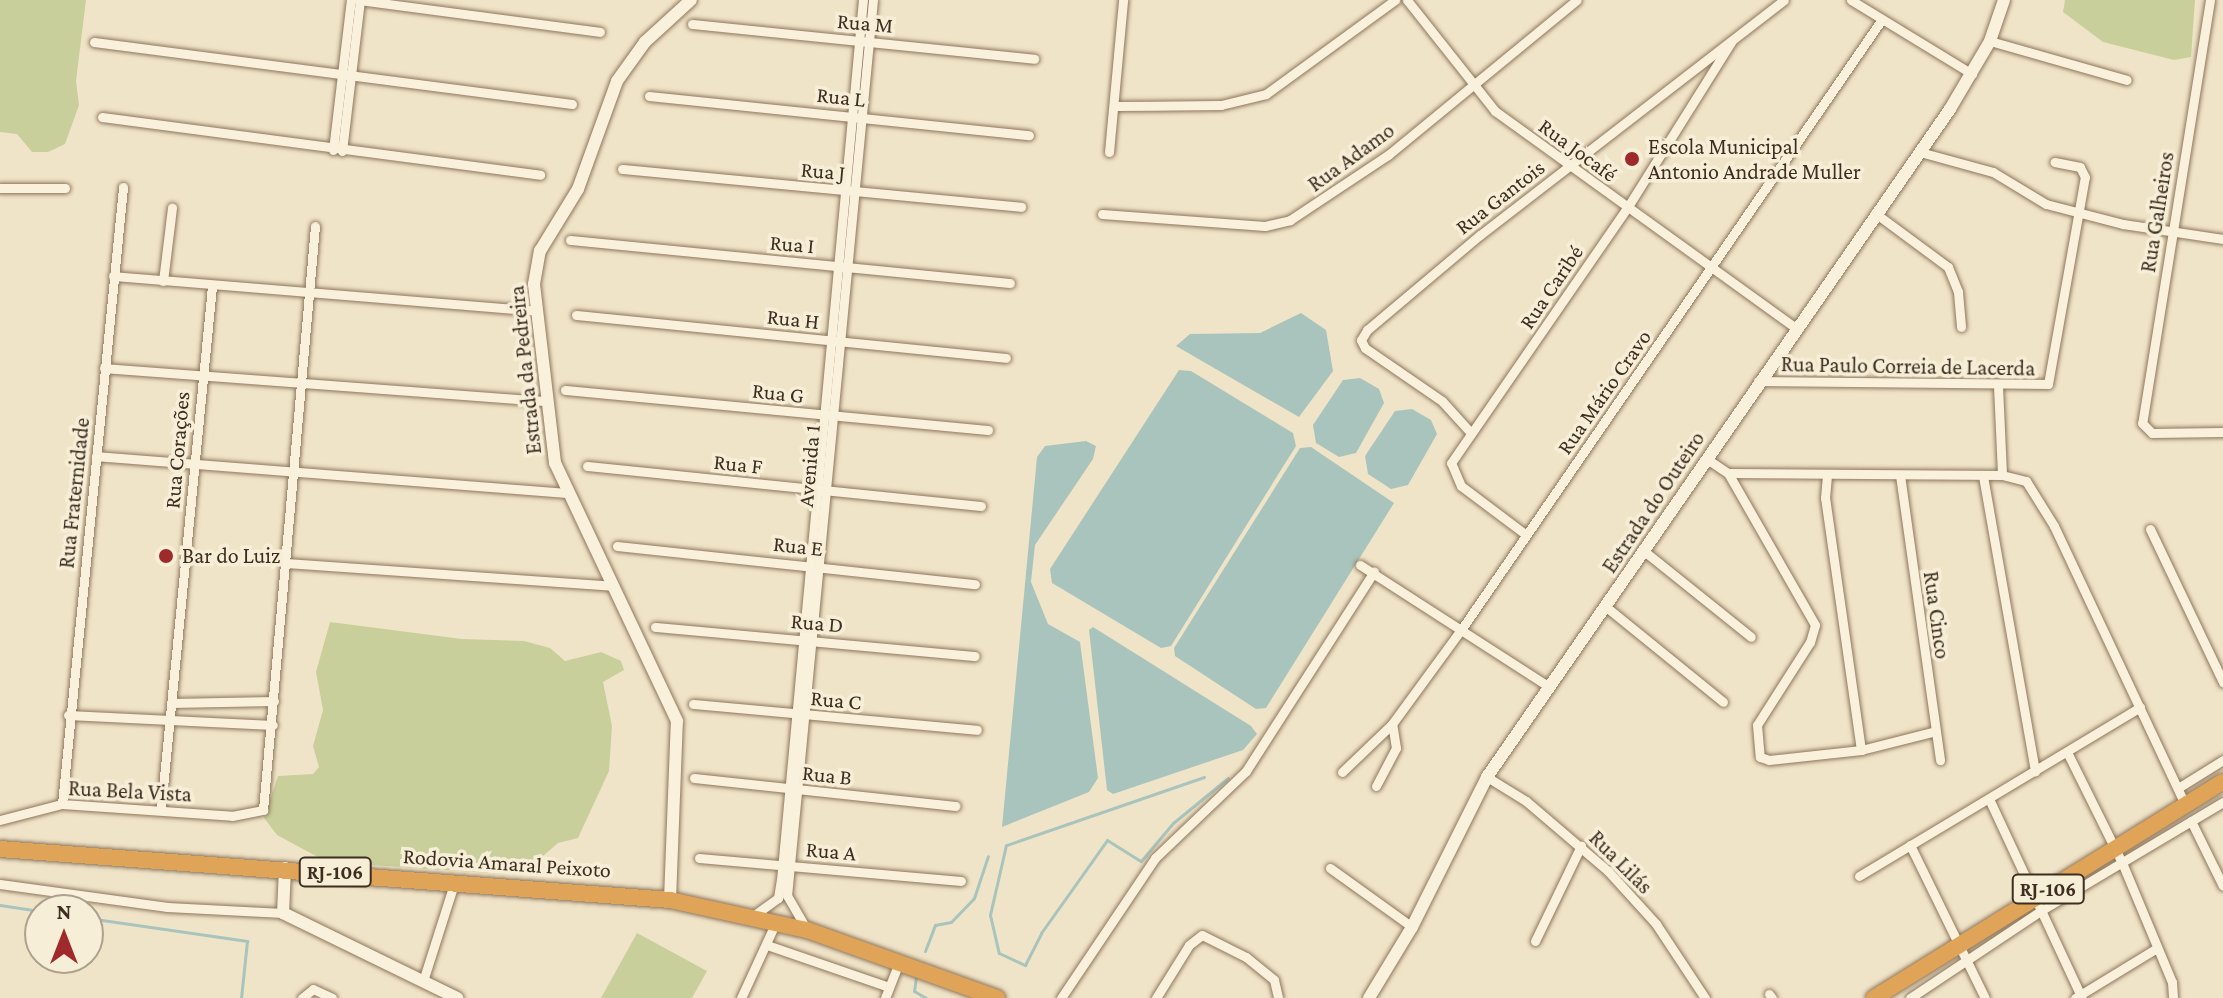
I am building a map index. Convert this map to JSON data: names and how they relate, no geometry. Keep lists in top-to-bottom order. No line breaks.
{"streets":{"highway":["Rodovia Amaral Peixoto","RJ-106"],"street":["Rua M","Rua L","Rua Jocafé","Rua Adamo","Rua J","Rua Gantois","Rua Galheiros","Rua I","Rua Caribé","Rua H","Rua Paulo Correia de Lacerda","Estrada da Pedreira","Rua Mário Cravo","Rua G","Rua Corações","Rua F","Avenida 1","Rua Fraternidade","Estrada do Outeiro","Rua E","Rua Cinco","Rua D","Rua C","Rua B","Rua Bela Vista","Rua A","Rua Lilás"]},"crossings":[["Rua M","Avenida 1"],["Rua L","Avenida 1"],["Rua Jocafé","Rua Adamo"],["Rua Jocafé","Rua Gantois"],["Rua Jocafé","Rua Caribé"],["Rua Jocafé","Rua Mário Cravo"],["Rua Jocafé","Estrada do Outeiro"],["Rua J","Avenida 1"],["Rua Gantois","Rua Caribé"],["Rua I","Avenida 1"],["Rua Caribé","Rua Mário Cravo"],["Rua H","Avenida 1"],["Rua Paulo Correia de Lacerda","Estrada do Outeiro"],["Estrada da Pedreira","Rodovia Amaral Peixoto"],["Rua G","Avenida 1"],["Rua Corações","Rua Bela Vista"],["Rua F","Avenida 1"],["Avenida 1","Rua E"],["Avenida 1","Rua D"],["Avenida 1","Rua C"],["Avenida 1","Rua B"],["Avenida 1","Rua A"],["Avenida 1","Rodovia Amaral Peixoto"],["Rua Fraternidade","Rua Bela Vista"],["Estrada do Outeiro","Rua Lilás"]],"places":["Escola Municipal Antonio Andrade Muller","Bar do Luiz"],"north":"top"}
